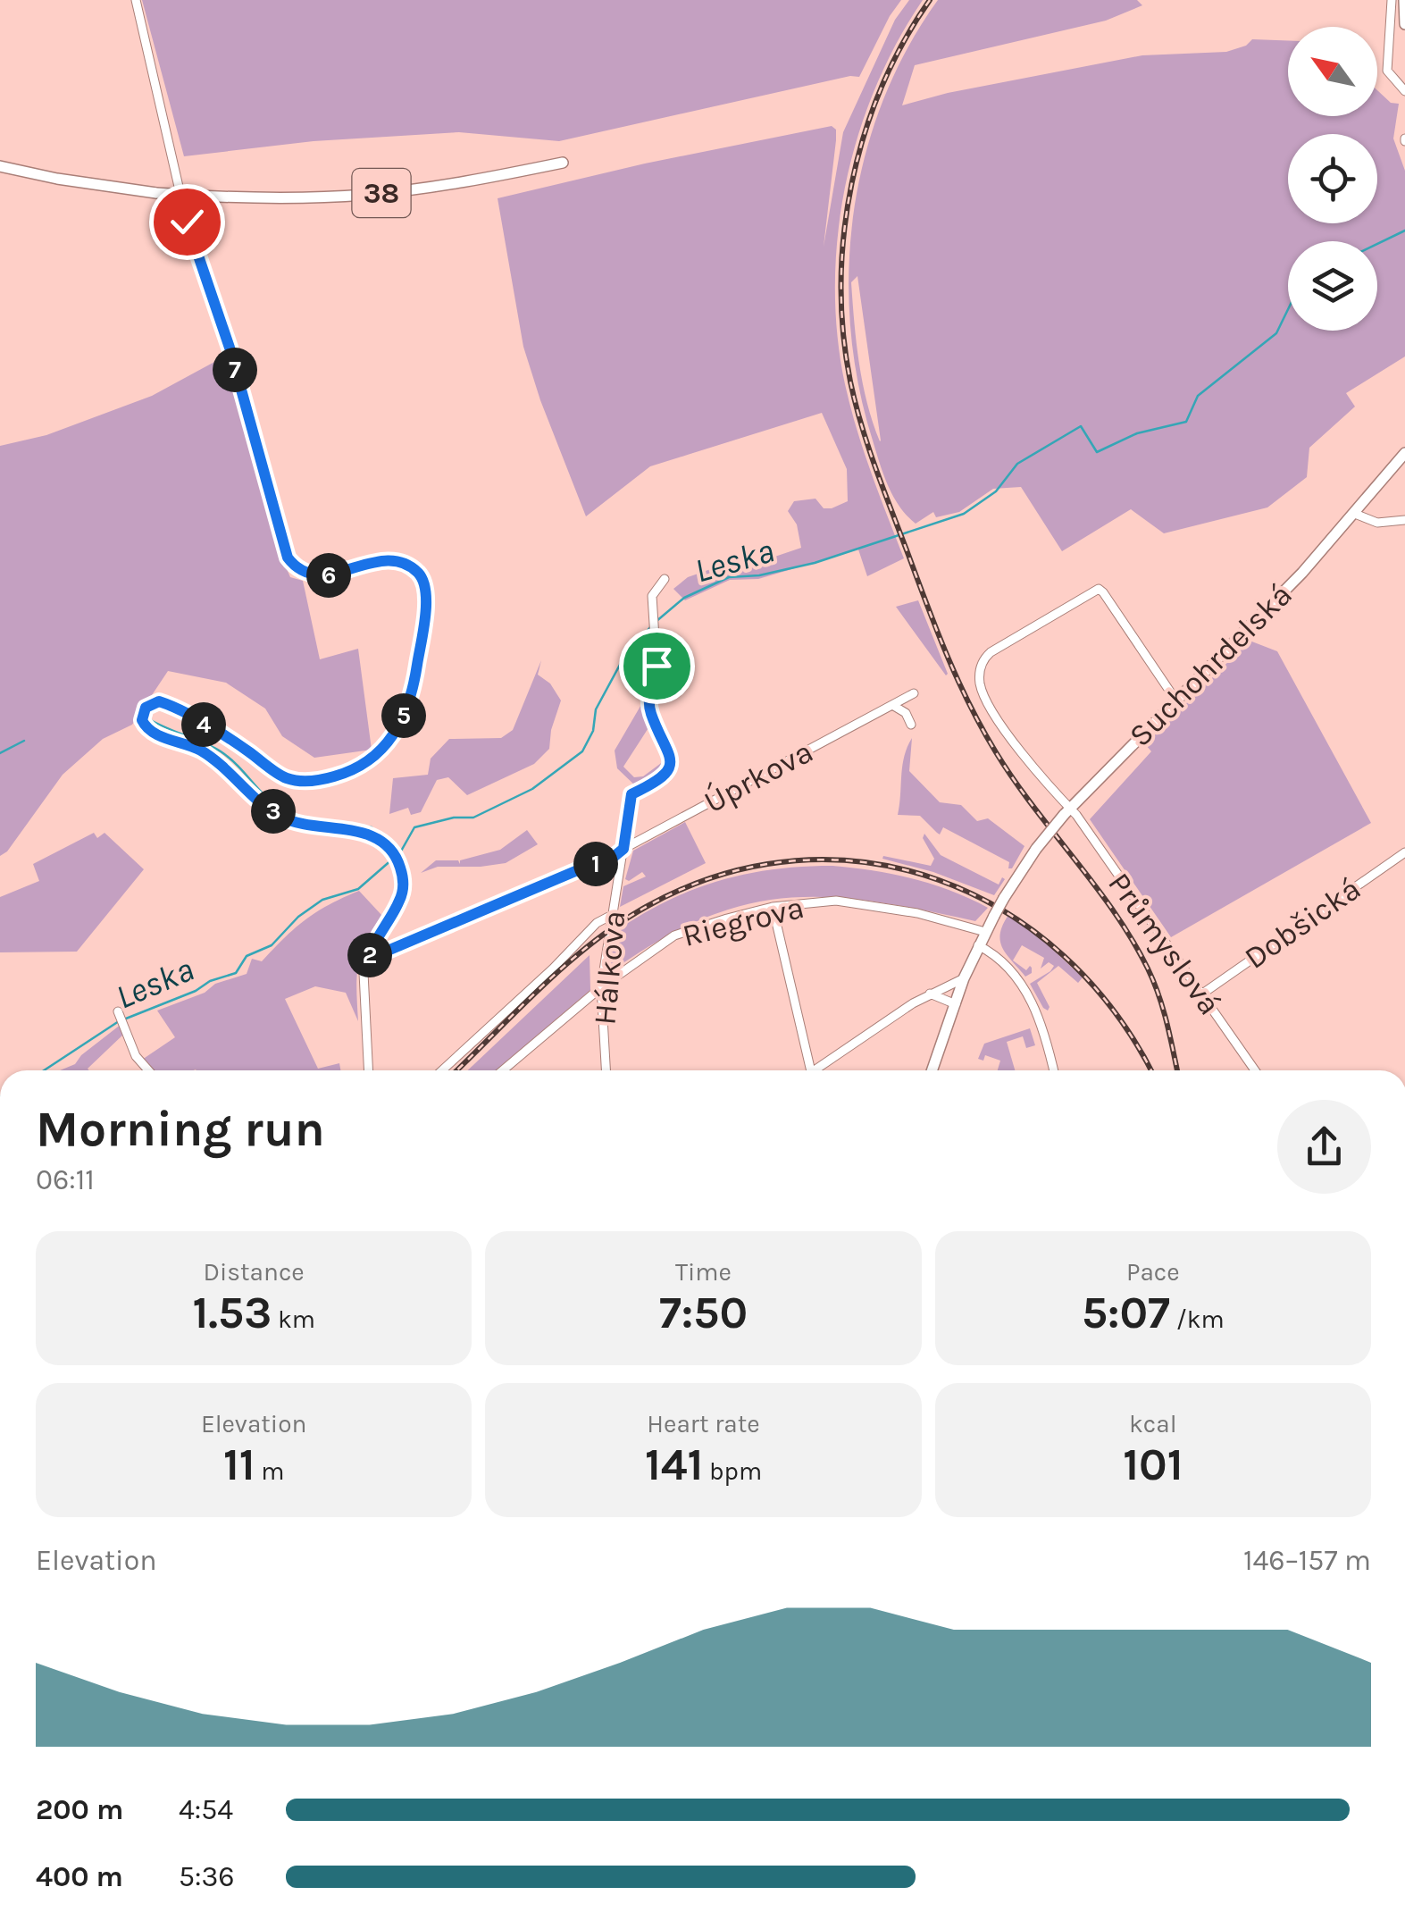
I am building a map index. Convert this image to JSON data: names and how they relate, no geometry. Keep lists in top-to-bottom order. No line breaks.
{"streets":{"main road":["38","Suchohrdelská"],"street":["Úprkova","Riegrova","Dobšická","Průmyslová","Hálkova"]},"crossings":[["Suchohrdelská","Riegrova"],["Suchohrdelská","Průmyslová"],["Úprkova","Hálkova"],["Riegrova","Hálkova"],["Dobšická","Průmyslová"]],"water":["Leska"],"north":"top left","page":{"pins":["7","6","5","4","3","1","2"],"heading":["Morning run","06:11"],"stats":[["Distance","1.53 km"],["Time","7:50"],["Pace","5:07 /km"],["Elevation","11 m"],["Heart rate","141 bpm"],["kcal","101"]],"chart":["Elevation","146–157 m"],"list":[{"name":"200 m","note":"4:54"},{"name":"400 m","note":"5:36"}]}}
